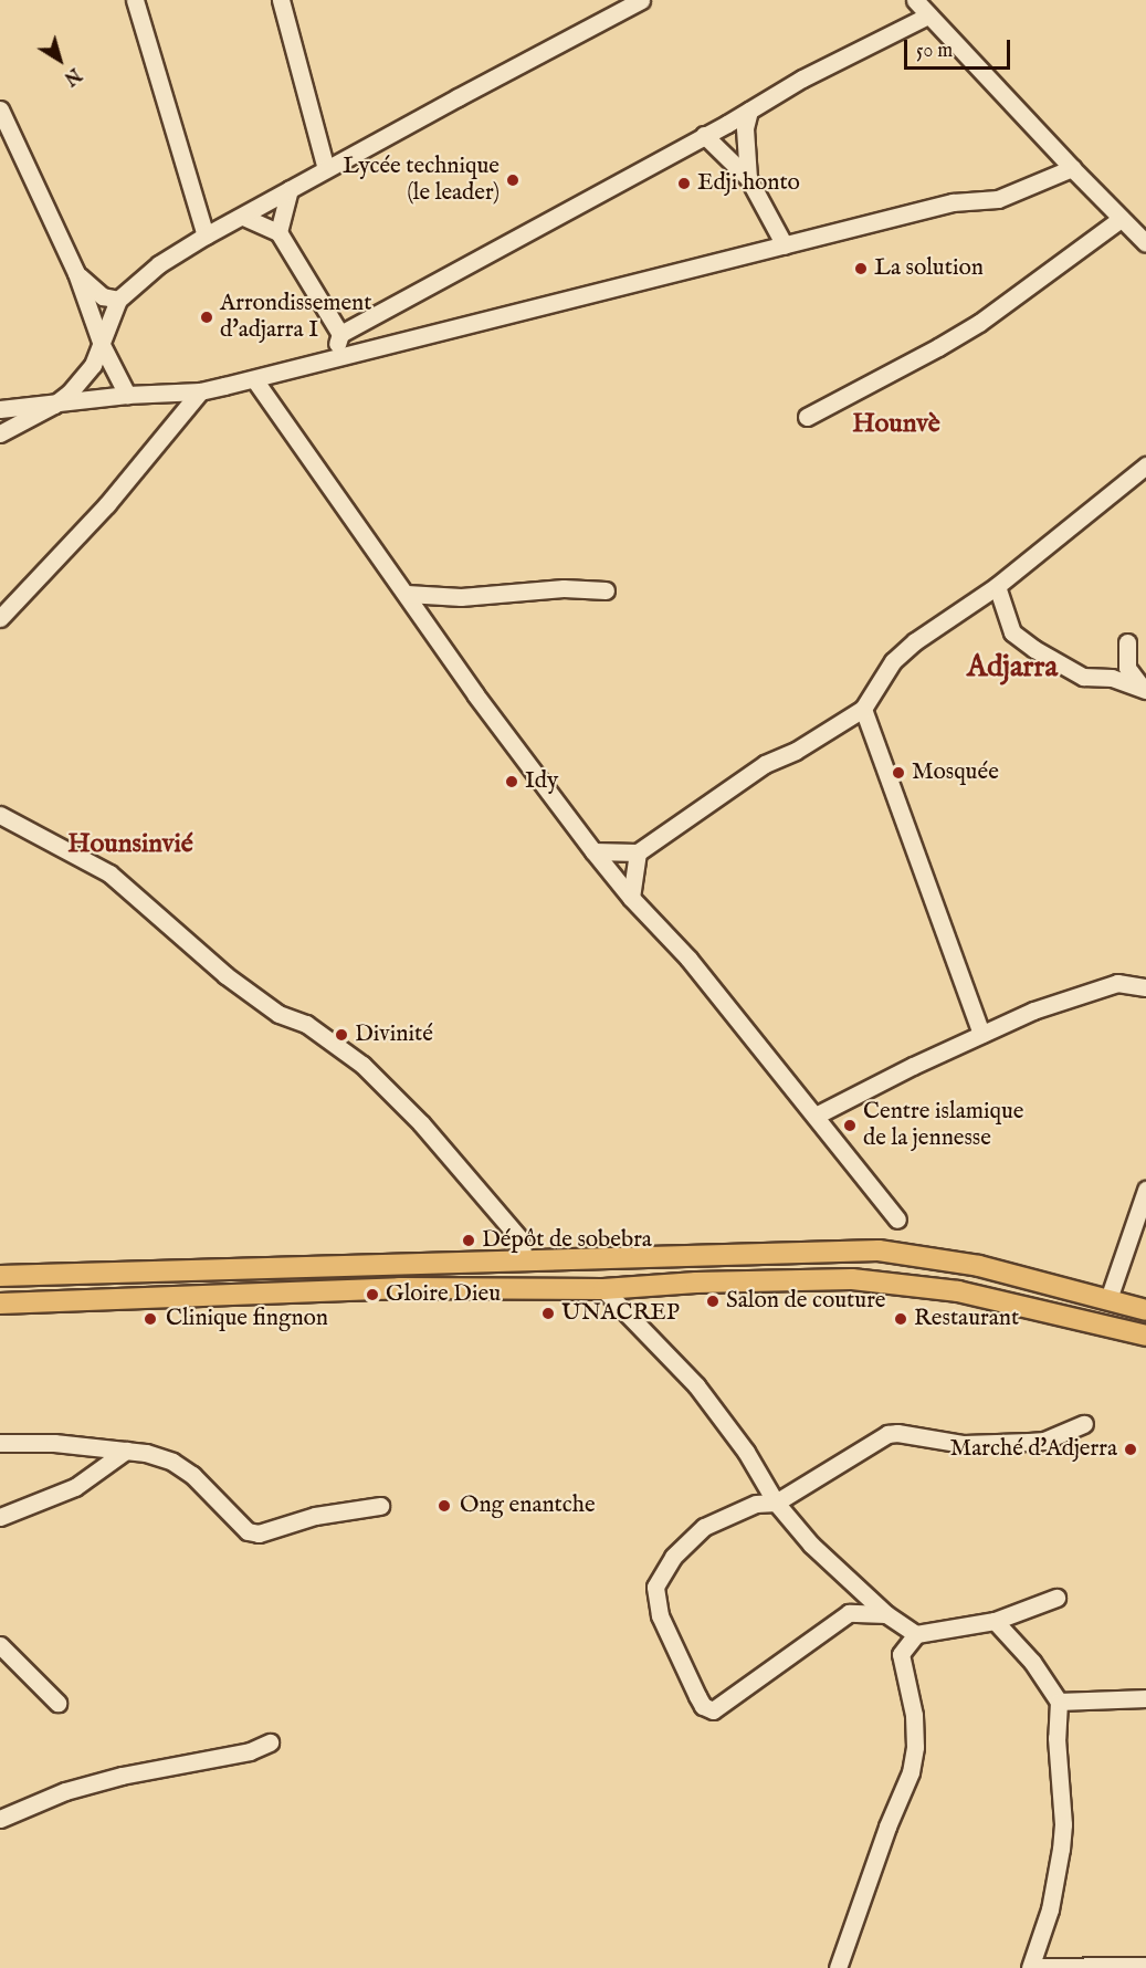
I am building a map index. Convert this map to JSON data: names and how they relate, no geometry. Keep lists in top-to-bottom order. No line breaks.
{"districts":["Hounvè","Adjarra","Hounsinvié"],"places":["Lycée technique (le leader)","Edji honto","La solution","Arrondissement d'adjarra I","Mosquée","Idy","Divinité","Centre islamique de la jennesse","Dépôt de sobebra","Gloire Dieu","Salon de couture","UNACREP","Clinique fingnon","Restaurant","Marché d'Adjerra","Ong enantche"],"scale_bar":"50 m","north":"bottom right"}
